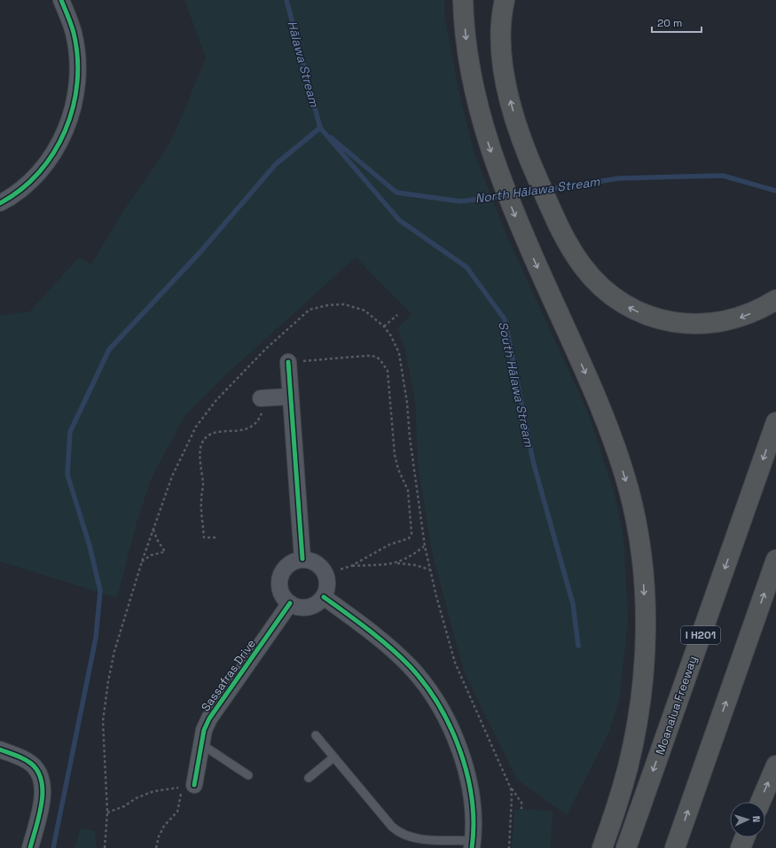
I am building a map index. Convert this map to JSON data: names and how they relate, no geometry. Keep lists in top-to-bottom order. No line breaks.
{"streets":{"highway":["I H201","Moanalua Freeway"],"street":["Sassafras Drive"]},"water":["Hālawa Stream","North Hālawa Stream","South Hālawa Stream"],"scale_bar":"20 m","north":"right"}
